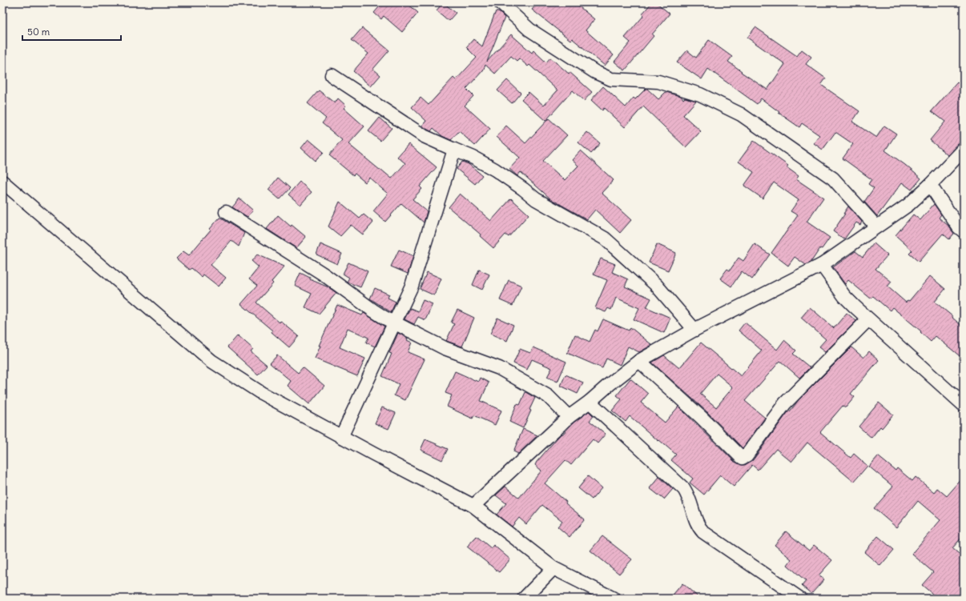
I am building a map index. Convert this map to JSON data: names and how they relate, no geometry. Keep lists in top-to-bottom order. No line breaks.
{"scale_bar":"50 m"}
